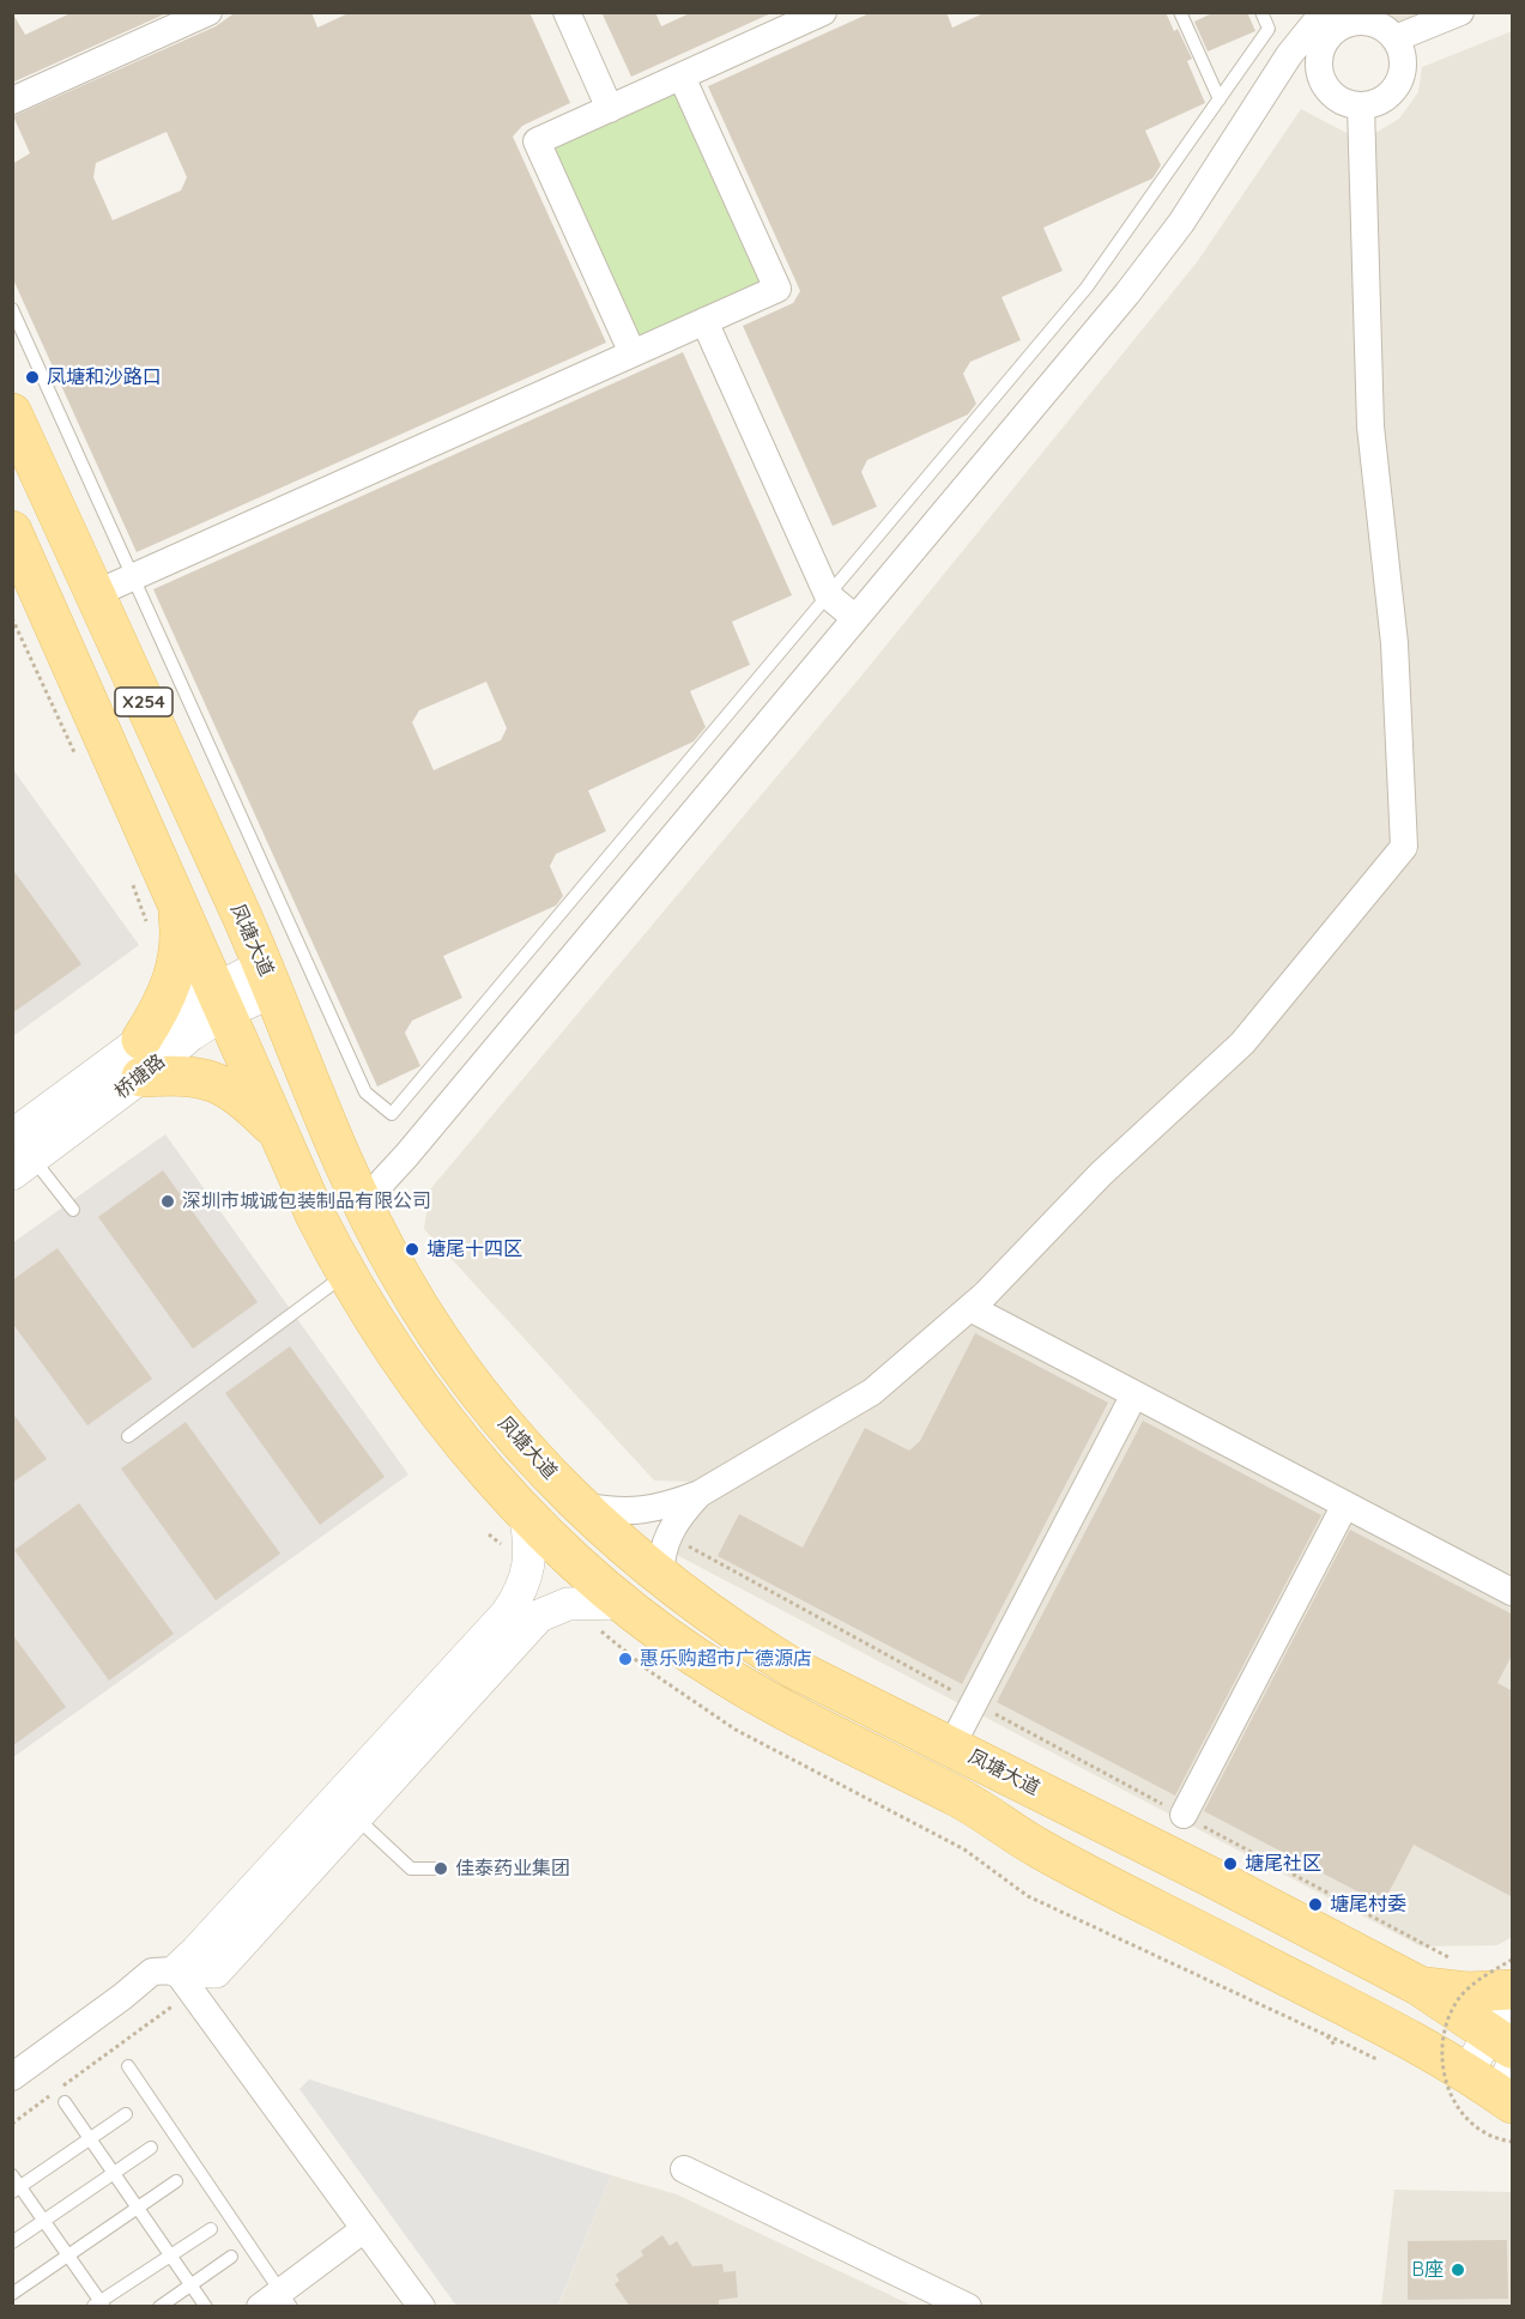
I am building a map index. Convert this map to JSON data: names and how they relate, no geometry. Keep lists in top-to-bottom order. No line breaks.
{"streets":{"main road":["X254","凤塘大道"],"street":["桥塘路"]},"crossings":[["X254","桥塘路"],["凤塘大道","桥塘路"]],"places":["凤塘和沙路口","深圳市城诚包装制品有限公司","塘尾十四区","惠乐购超市广德源店","塘尾社区","佳泰药业集团","塘尾村委","B座"]}
